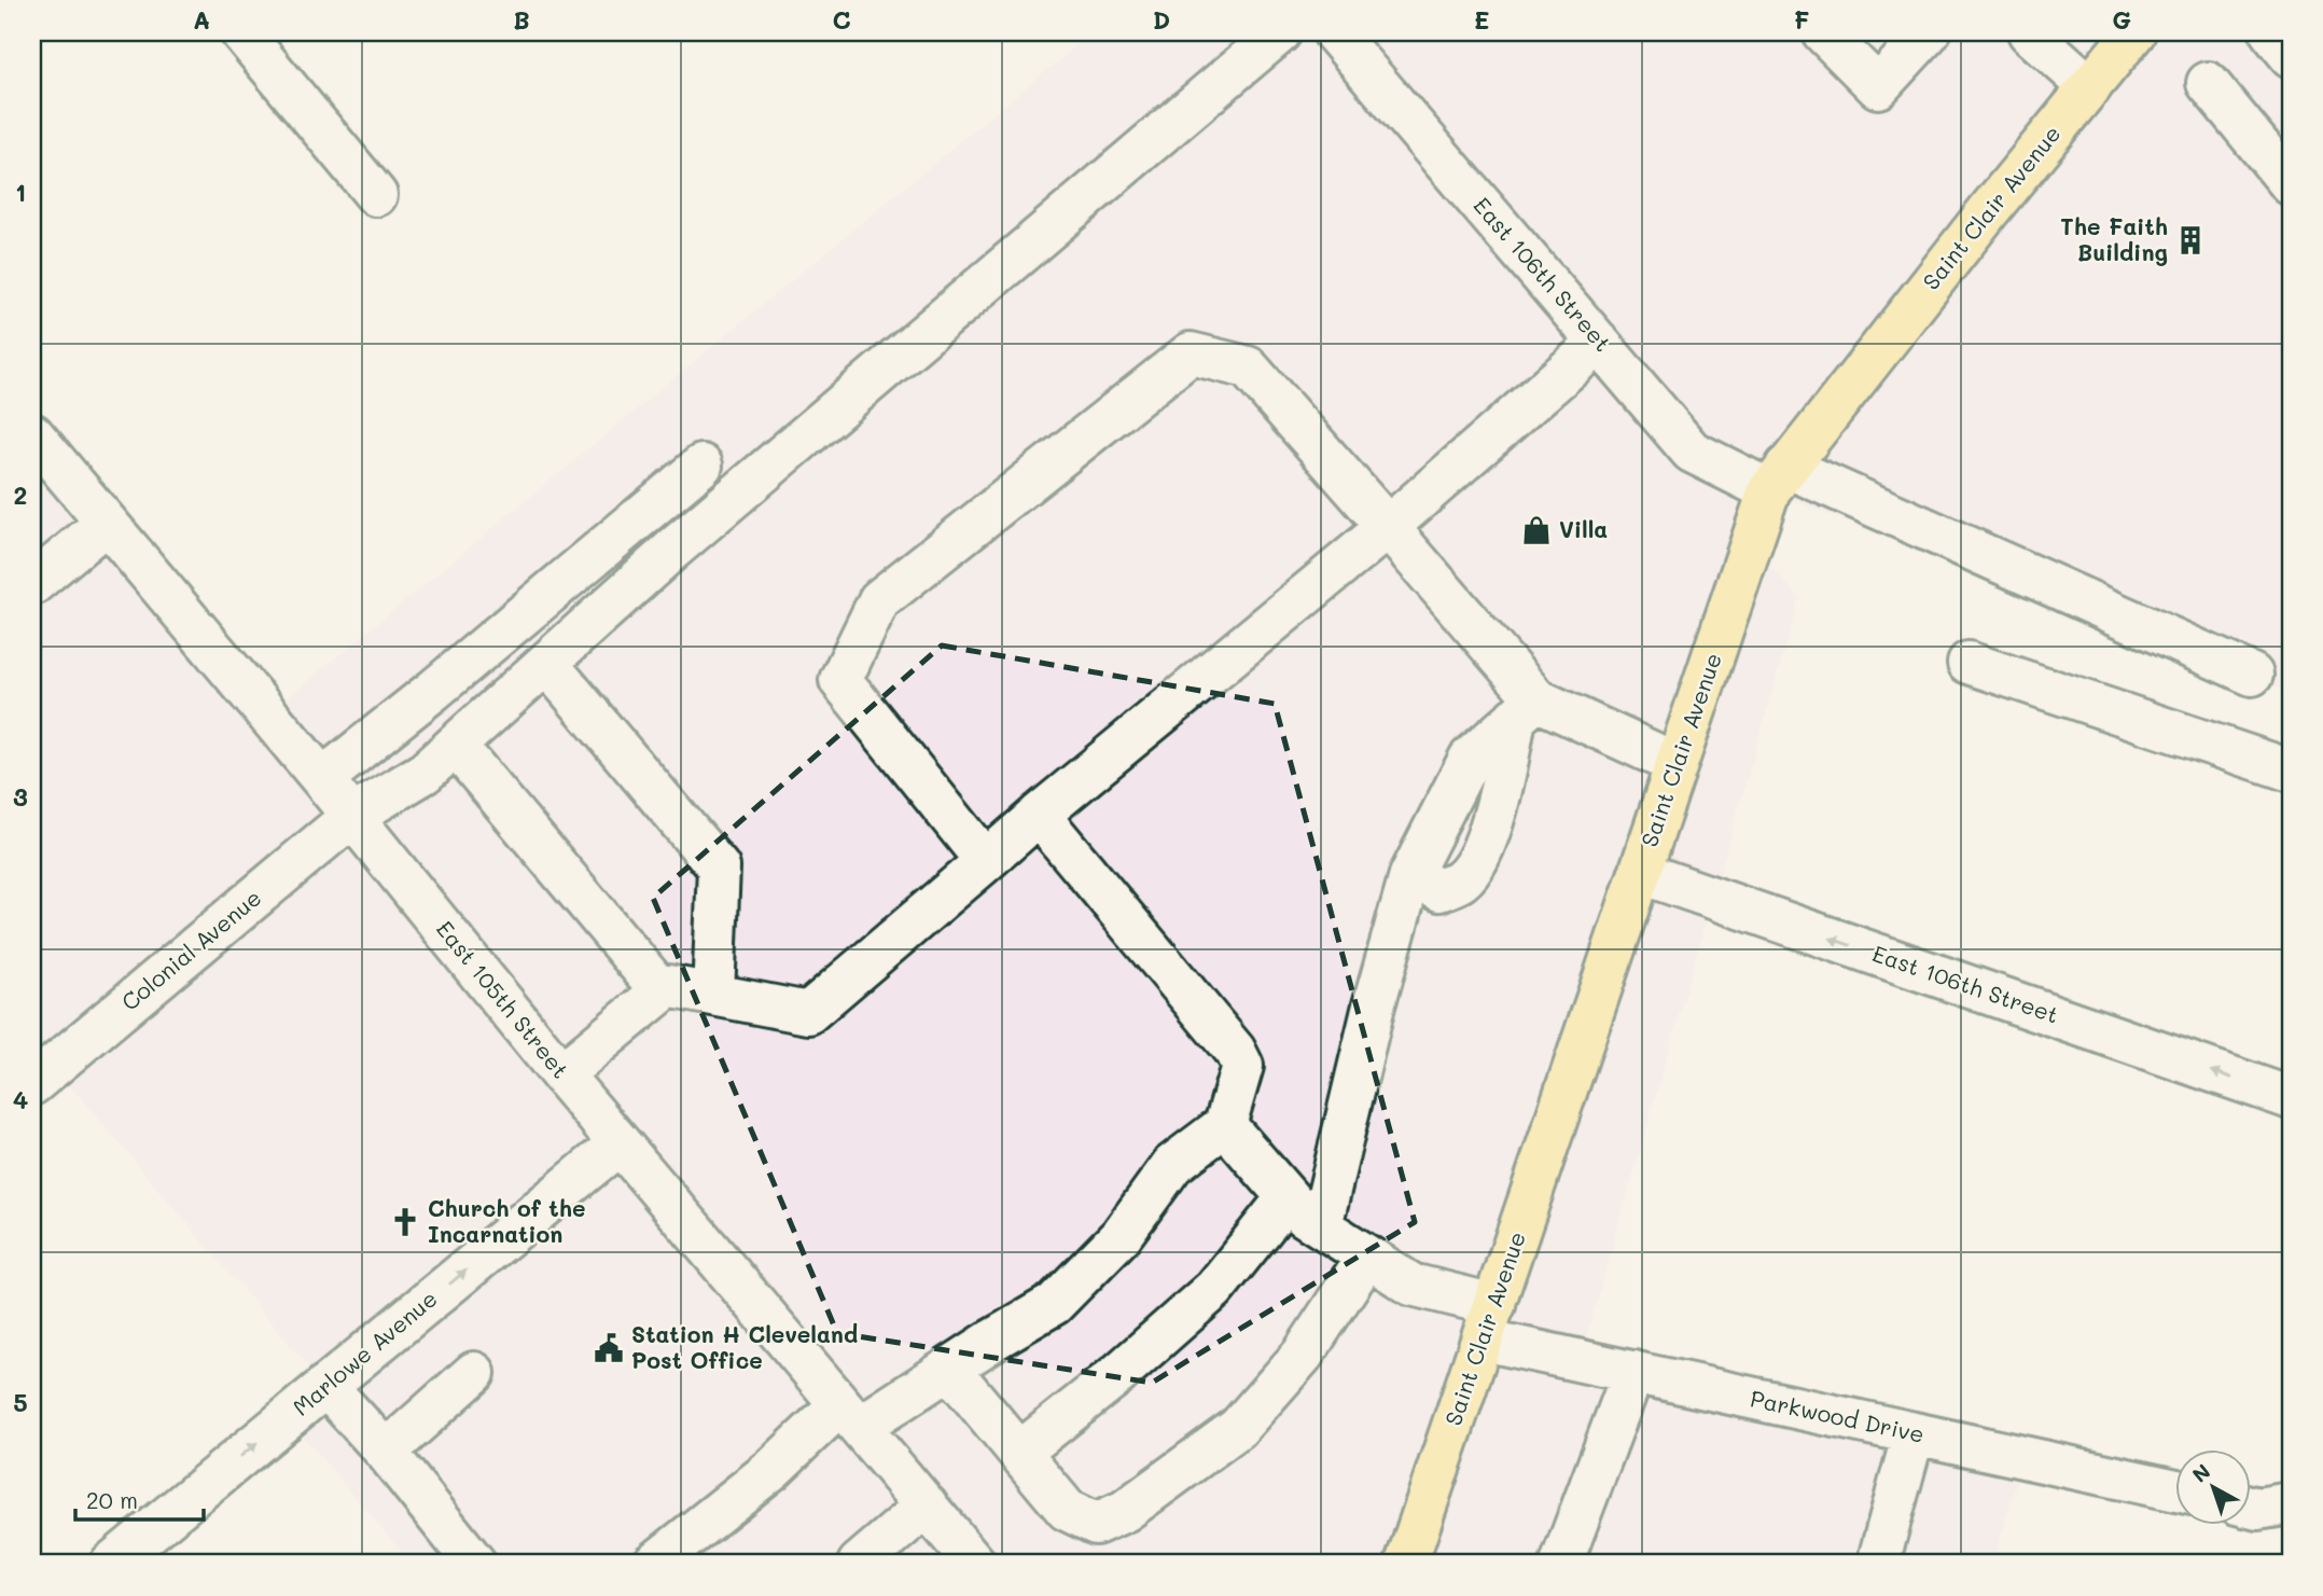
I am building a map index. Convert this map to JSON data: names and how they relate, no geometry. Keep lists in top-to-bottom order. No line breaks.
{"streets":{"main road":["Saint Clair Avenue"],"street":["East 106th Street","Colonial Avenue","East 105th Street","Marlowe Avenue","Parkwood Drive"]},"crossings":[["Saint Clair Avenue","East 106th Street"],["Saint Clair Avenue","Parkwood Drive"],["Colonial Avenue","East 105th Street"],["East 105th Street","Marlowe Avenue"]],"places":{"building":["The Faith Building"],"shop":["Villa"],"church":["Church of the Incarnation"],"public building":["Station H Cleveland Post Office"]},"scale_bar":"20 m","north":"top left","grid":{"columns":["A","B","C","D","E","F","G"],"rows":["1","2","3","4","5"]}}
